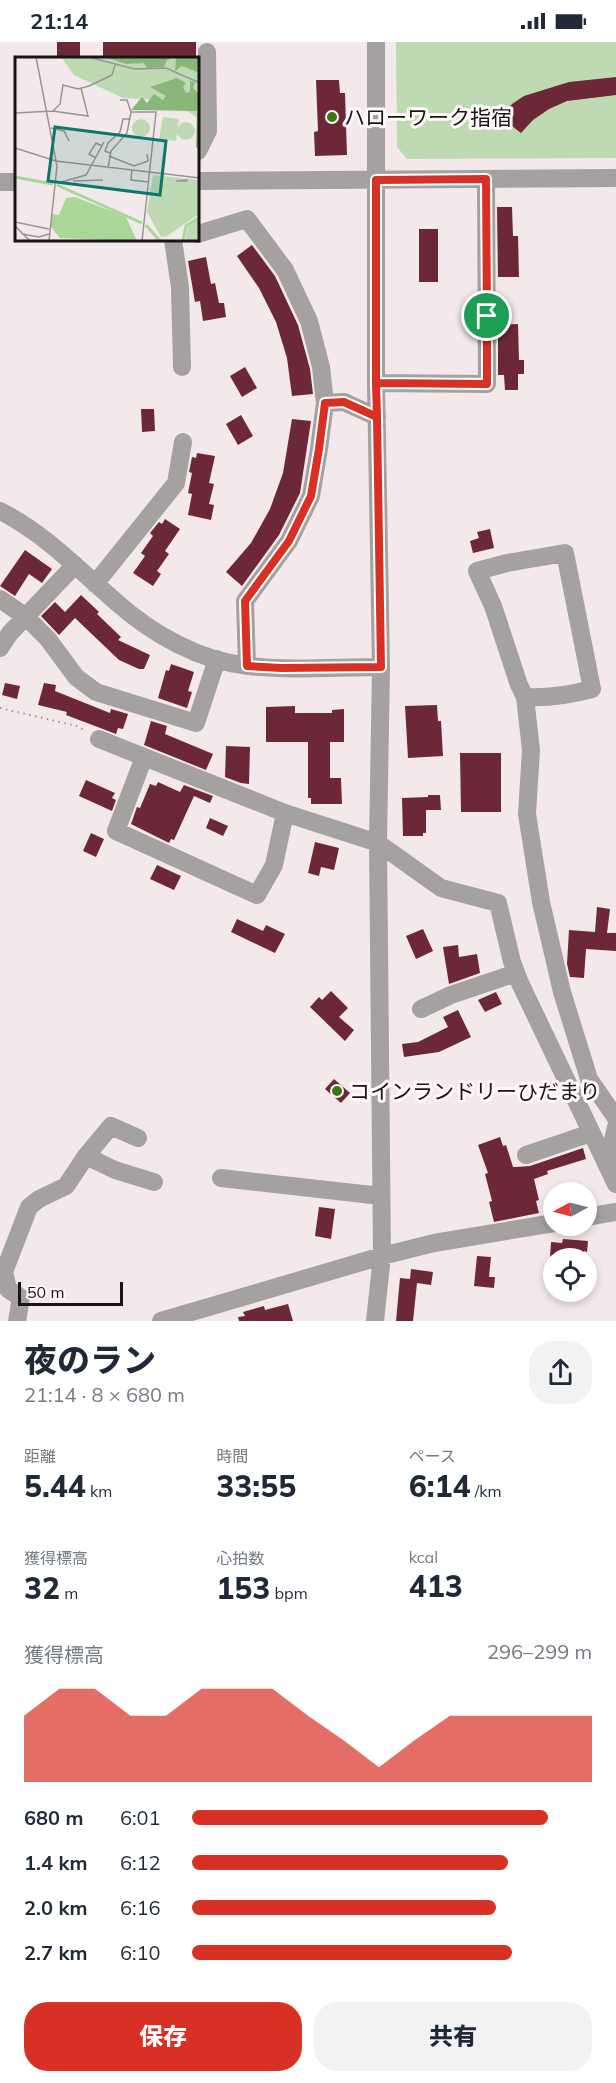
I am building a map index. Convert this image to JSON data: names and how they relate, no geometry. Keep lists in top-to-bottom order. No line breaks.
{"places":["ハローワーク指宿","コインランドリーひだまり"],"scale_bar":"50 m","north":"left","page":{"status":"21:14","scale":"50 m","heading":["夜のラン","21:14 · 8 × 680 m"],"stats":[["距離","5.44 km"],["時間","33:55"],["ペース","6:14 /km"],["獲得標高","32 m"],["心拍数","153 bpm"],["kcal","413"]],"chart":["獲得標高","296–299 m"],"list":[{"name":"680 m","note":"6:01"},{"name":"1.4 km","note":"6:12"},{"name":"2.0 km","note":"6:16"},{"name":"2.7 km","note":"6:10"}],"buttons":["保存","共有"]}}
